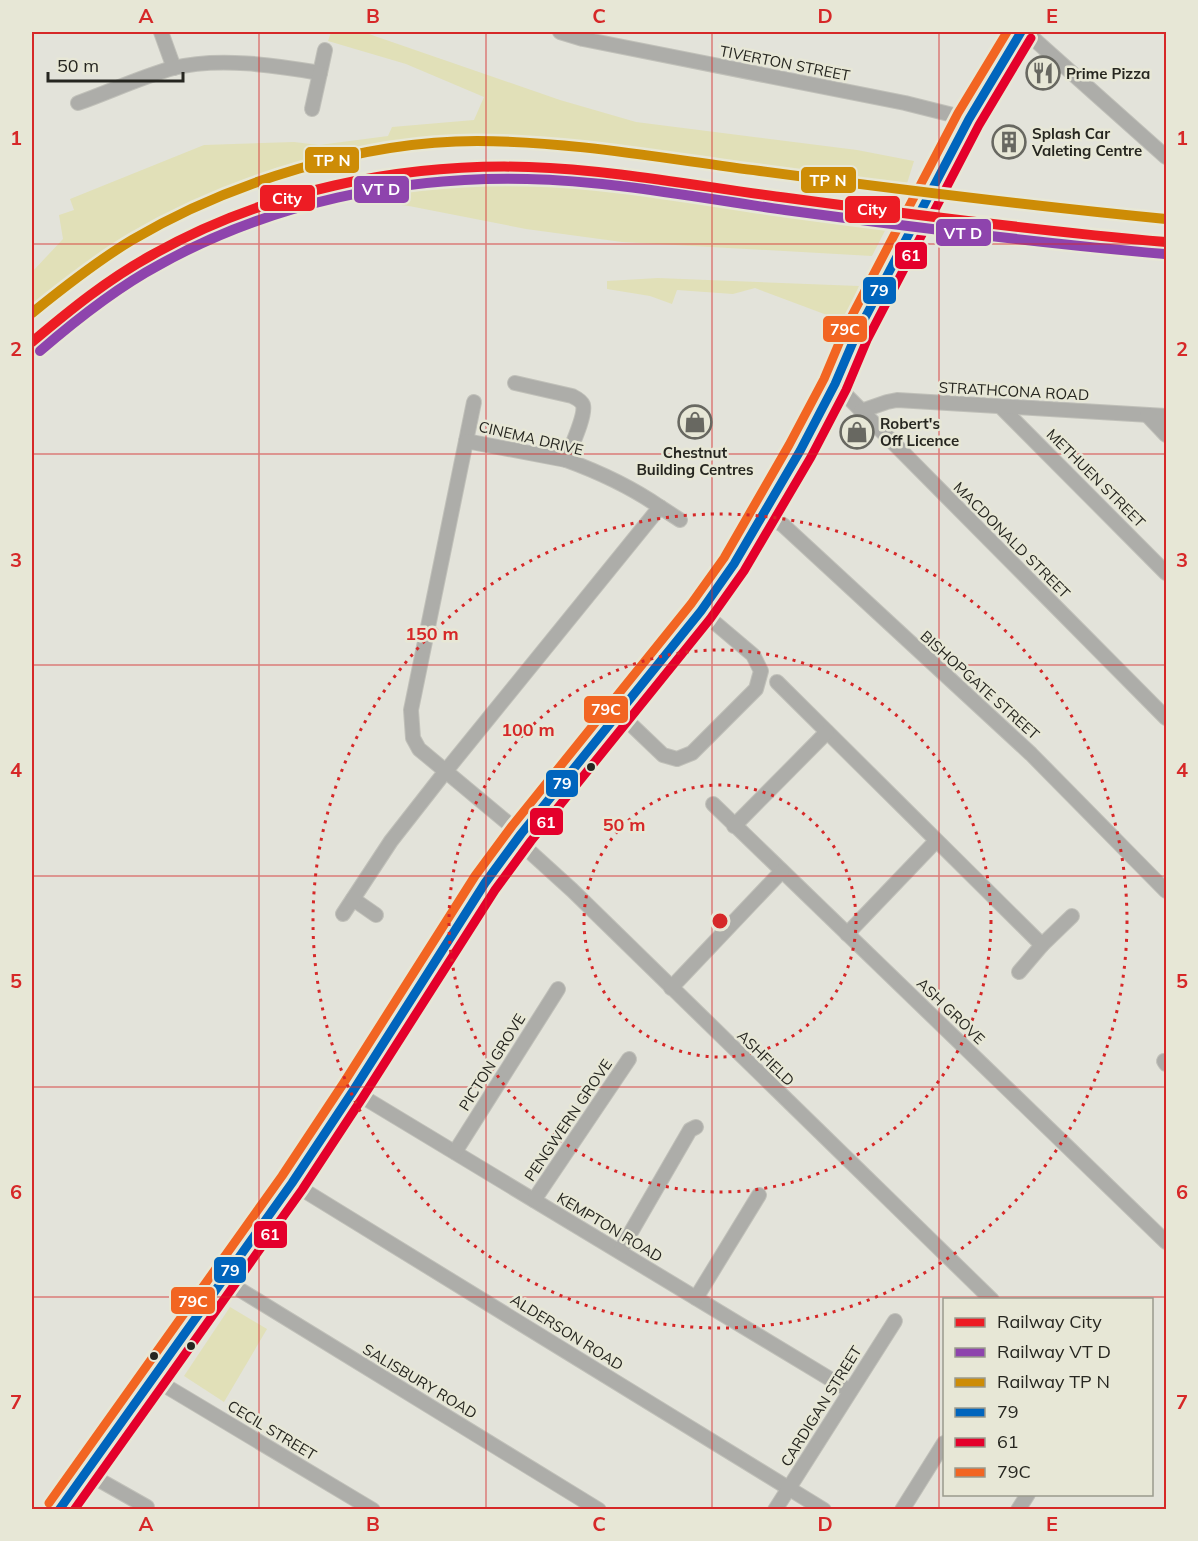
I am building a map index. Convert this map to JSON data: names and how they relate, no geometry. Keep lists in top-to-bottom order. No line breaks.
{"streets":{"street":["TIVERTON STREET","STRATHCONA ROAD","CINEMA DRIVE","METHUEN STREET","MACDONALD STREET","BISHOPGATE STREET","ASH GROVE","ASHFIELD","PICTON GROVE","PENGWERN GROVE","KEMPTON ROAD","ALDERSON ROAD","SALISBURY ROAD","CARDIGAN STREET","CECIL STREET"]},"crossings":[["STRATHCONA ROAD","METHUEN STREET"],["STRATHCONA ROAD","MACDONALD STREET"],["CINEMA DRIVE","ASHFIELD"],["PICTON GROVE","KEMPTON ROAD"],["PENGWERN GROVE","KEMPTON ROAD"],["KEMPTON ROAD","CARDIGAN STREET"],["ALDERSON ROAD","CARDIGAN STREET"]],"places":{"restaurant":["Prime Pizza"],"building":["Splash Car Valeting Centre"],"shop":["Chestnut Building Centres","Robert's Off Licence"]},"lines":["transit line 79","transit line 79C","transit line 61","rail line City"],"legend":["Railway City","Railway VT D","Railway TP N","79","61","79C"],"scale_bar":"50 m","grid":{"columns":["A","B","C","D","E"],"rows":["1","2","3","4","5","6","7"]},"rings":["150 m","100 m","50 m"]}
